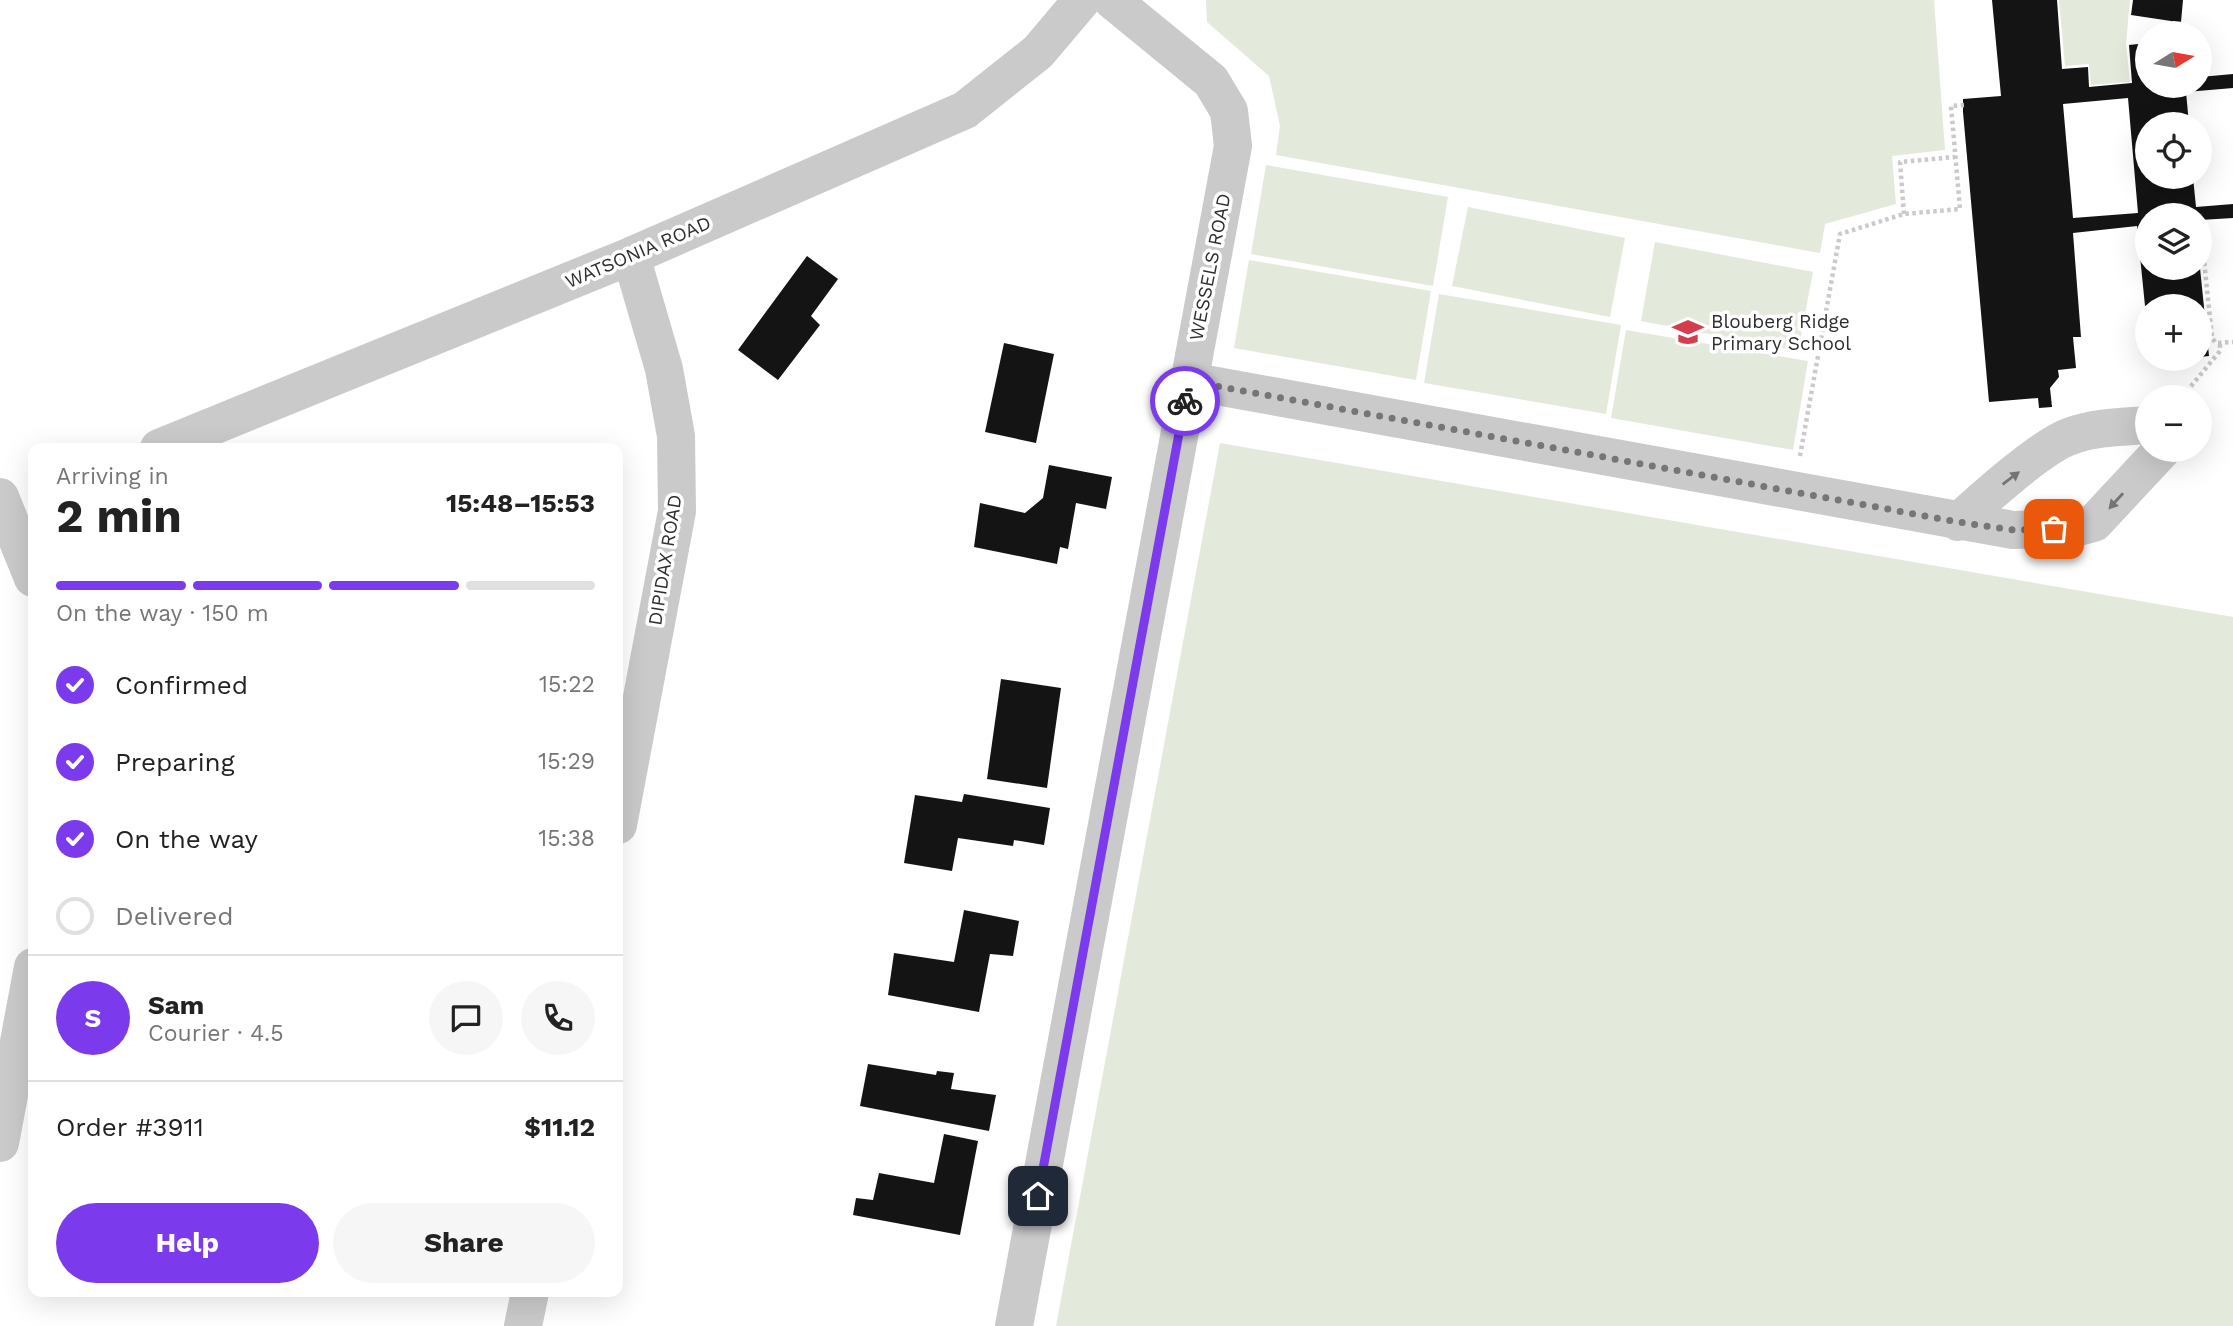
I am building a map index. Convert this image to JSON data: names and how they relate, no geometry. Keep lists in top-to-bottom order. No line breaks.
{"streets":{"street":["WATSONIA ROAD","WESSELS ROAD","DIPIDAX ROAD"]},"crossings":[["WATSONIA ROAD","DIPIDAX ROAD"]],"places":{"school or university":["Blouberg Ridge Primary School"]},"north":"right","page":{"map_buttons":["+","−"],"heading":["2 min","Arriving in","15:48–15:53"],"panel":["Sam","Courier · 4.5","Order #3911","$11.12"],"bar":"On the way · 150 m","list":[["Confirmed","15:22"],["Preparing","15:29"],["On the way","15:38"],"Delivered"],"round":"S","buttons":["Help","Share"]}}
